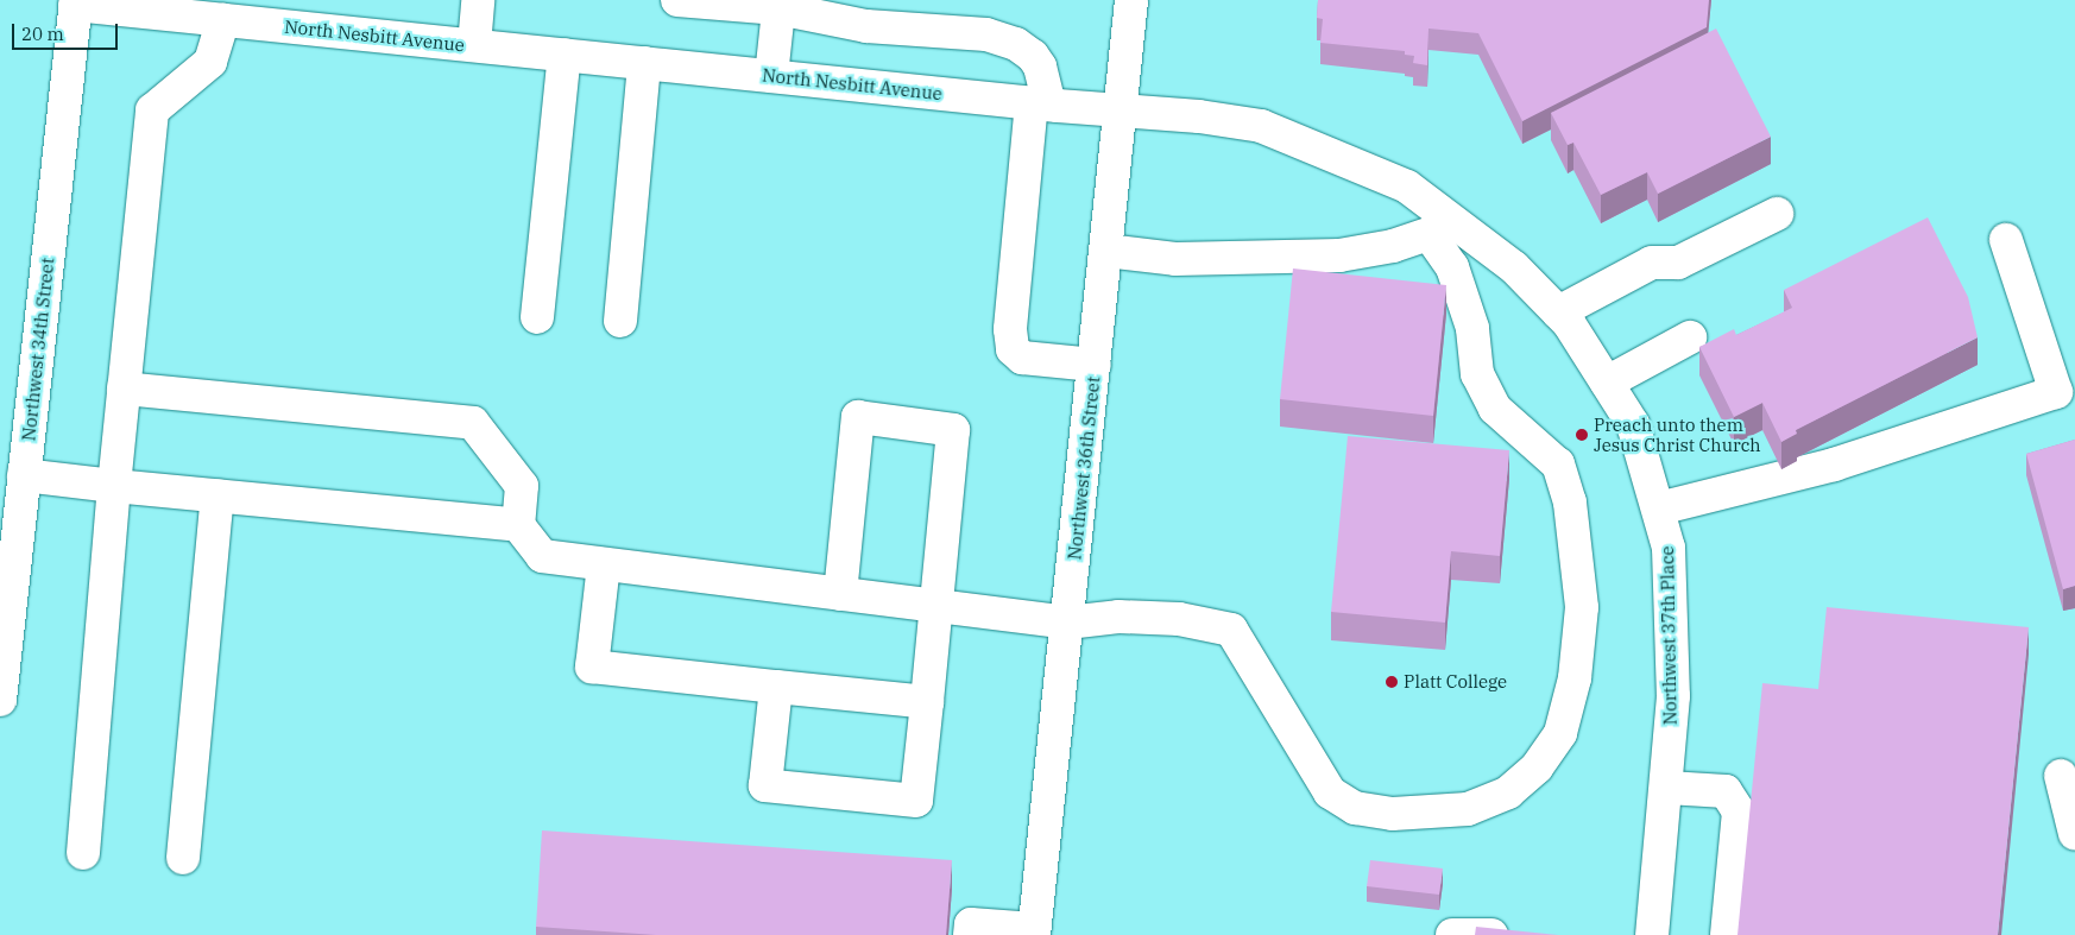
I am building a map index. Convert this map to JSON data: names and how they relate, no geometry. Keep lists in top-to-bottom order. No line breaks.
{"streets":{"street":["North Nesbitt Avenue","Northwest 34th Street","Northwest 36th Street","Northwest 37th Place"]},"crossings":[["North Nesbitt Avenue","Northwest 34th Street"],["North Nesbitt Avenue","Northwest 36th Street"],["North Nesbitt Avenue","Northwest 37th Place"]],"places":["Preach unto them Jesus Christ Church","Platt College"],"scale_bar":"20 m"}
